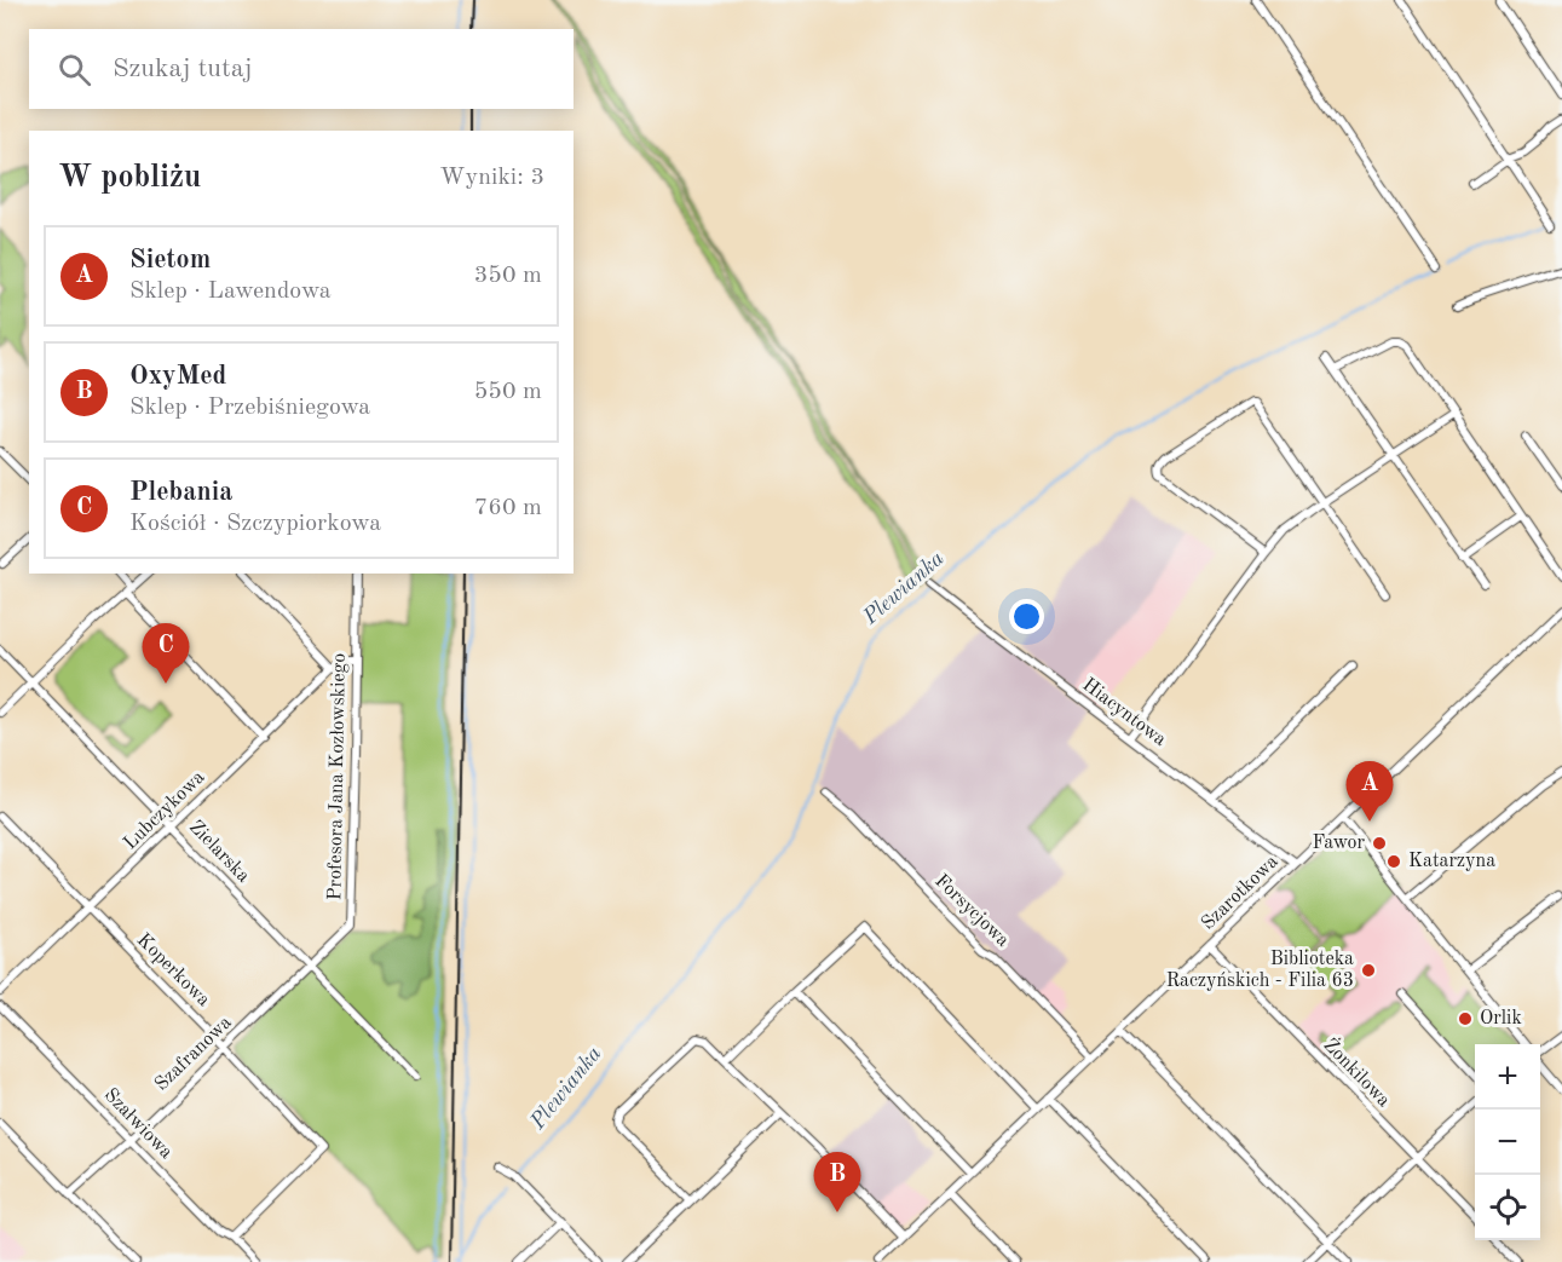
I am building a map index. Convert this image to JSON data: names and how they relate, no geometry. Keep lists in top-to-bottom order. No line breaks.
{"streets":{"street":["Hiacyntowa","Profesora Jana Kozłowskiego","Lubczykowa","Zielarska","Szarotkowa","Forsycjowa","Koperkowa","Szafranowa","Żonkilowa","Szałwiowa"]},"crossings":[["Hiacyntowa","Szarotkowa"],["Profesora Jana Kozłowskiego","Lubczykowa"],["Profesora Jana Kozłowskiego","Zielarska"],["Profesora Jana Kozłowskiego","Szafranowa"],["Lubczykowa","Zielarska"],["Lubczykowa","Koperkowa"],["Zielarska","Szafranowa"],["Szarotkowa","Forsycjowa"],["Szarotkowa","Żonkilowa"],["Koperkowa","Szafranowa"],["Koperkowa","Szałwiowa"],["Szafranowa","Szałwiowa"]],"water":["Plewianka"],"places":["Fawor","Katarzyna","Biblioteka Raczyńskich - Filia 63","Orlik"],"page":{"search":"Szukaj tutaj","heading":["W pobliżu","Wyniki: 3"],"list":[{"mark":"A","name":"Sietom","note":"Sklep · Lawendowa","value":"350 m"},{"mark":"B","name":"OxyMed","note":"Sklep · Przebiśniegowa","value":"550 m"},{"mark":"C","name":"Plebania","note":"Kościół · Szczypiorkowa","value":"760 m"}],"pins":["C","A","B"],"map_buttons":["+","−"]}}
